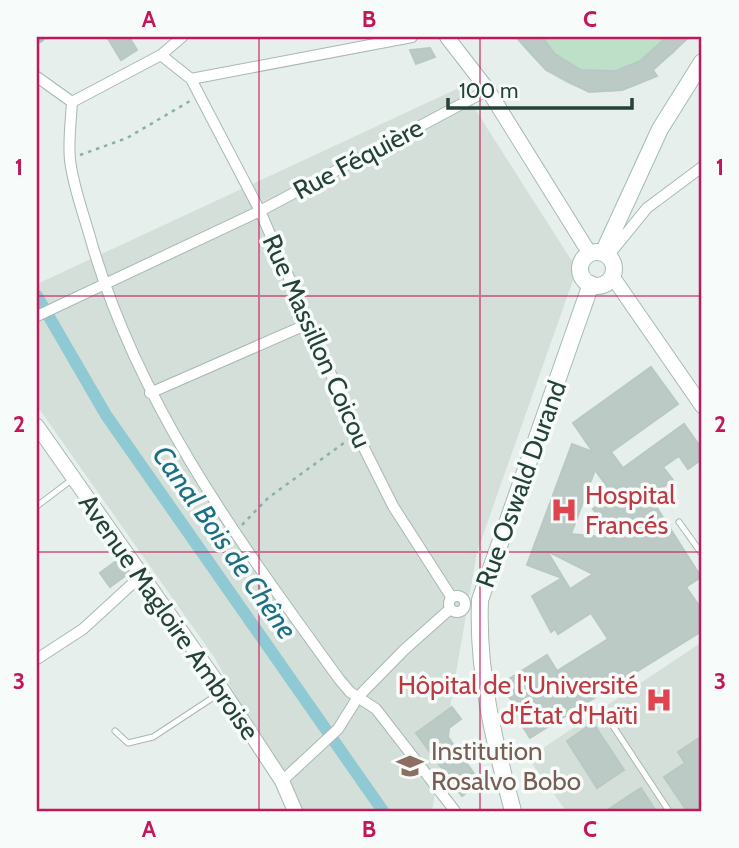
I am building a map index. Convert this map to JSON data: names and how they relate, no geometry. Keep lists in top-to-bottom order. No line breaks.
{"streets":{"main road":["Rue Oswald Durand"],"street":["Rue Féquière","Rue Massillon Coicou","Avenue Magloire Ambroise"]},"crossings":[["Rue Féquière","Rue Massillon Coicou"]],"water":["Canal Bois de Chêne"],"places":{"hospital":["Hospital Francés","Hôpital de l'Université d'État d'Haïti"],"school or university":["Institution Rosalvo Bobo"]},"scale_bar":"100 m","grid":{"columns":["A","B","C"],"rows":["1","2","3"]}}
